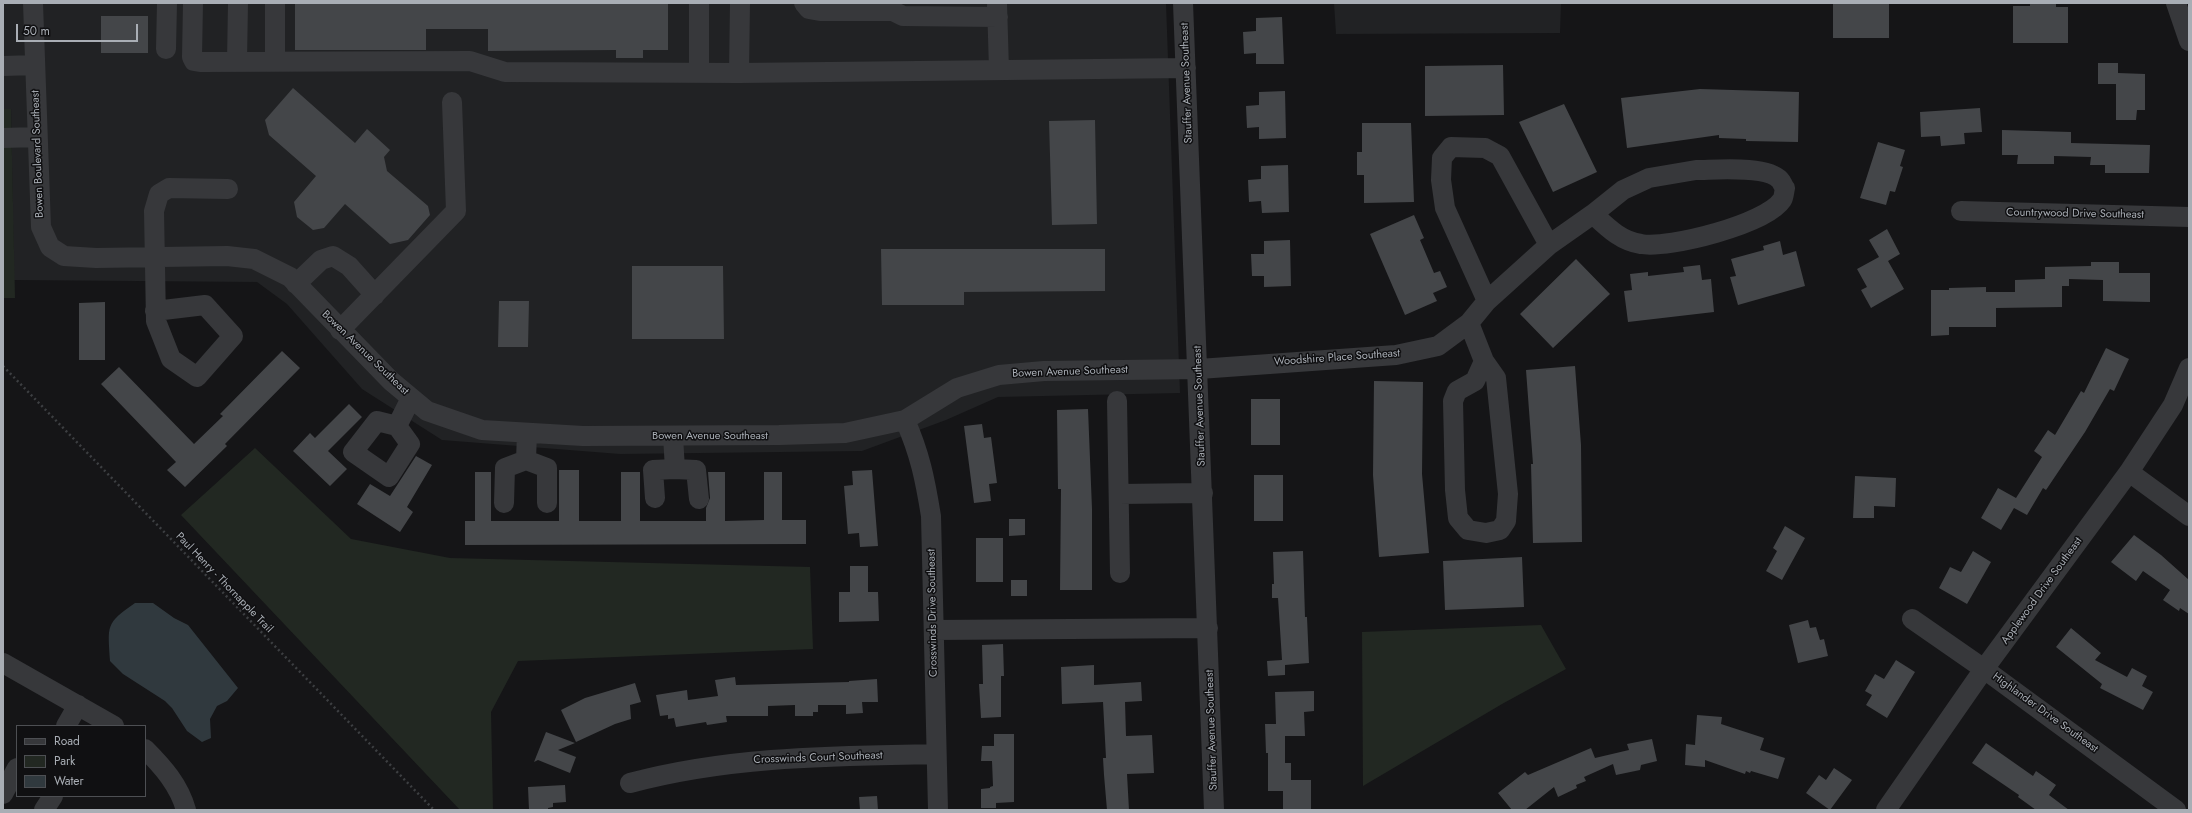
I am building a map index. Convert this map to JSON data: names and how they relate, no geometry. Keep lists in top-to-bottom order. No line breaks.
{"streets":{"street":["Stauffer Avenue Southeast","Bowen Boulevard Southeast","Countrywood Drive Southeast","Bowen Avenue Southeast","Woodshire Place Southeast","Applewood Drive Southeast","Crosswinds Drive Southeast","Highlander Drive Southeast","Crosswinds Court Southeast"],"path":["Paul Henry - Thornapple Trail"]},"crossings":[["Stauffer Avenue Southeast","Bowen Avenue Southeast"],["Stauffer Avenue Southeast","Woodshire Place Southeast"],["Bowen Boulevard Southeast","Bowen Avenue Southeast"],["Bowen Avenue Southeast","Woodshire Place Southeast"],["Bowen Avenue Southeast","Crosswinds Drive Southeast"],["Applewood Drive Southeast","Highlander Drive Southeast"],["Crosswinds Drive Southeast","Crosswinds Court Southeast"]],"legend":["Road","Park","Water"],"scale_bar":"50 m"}
